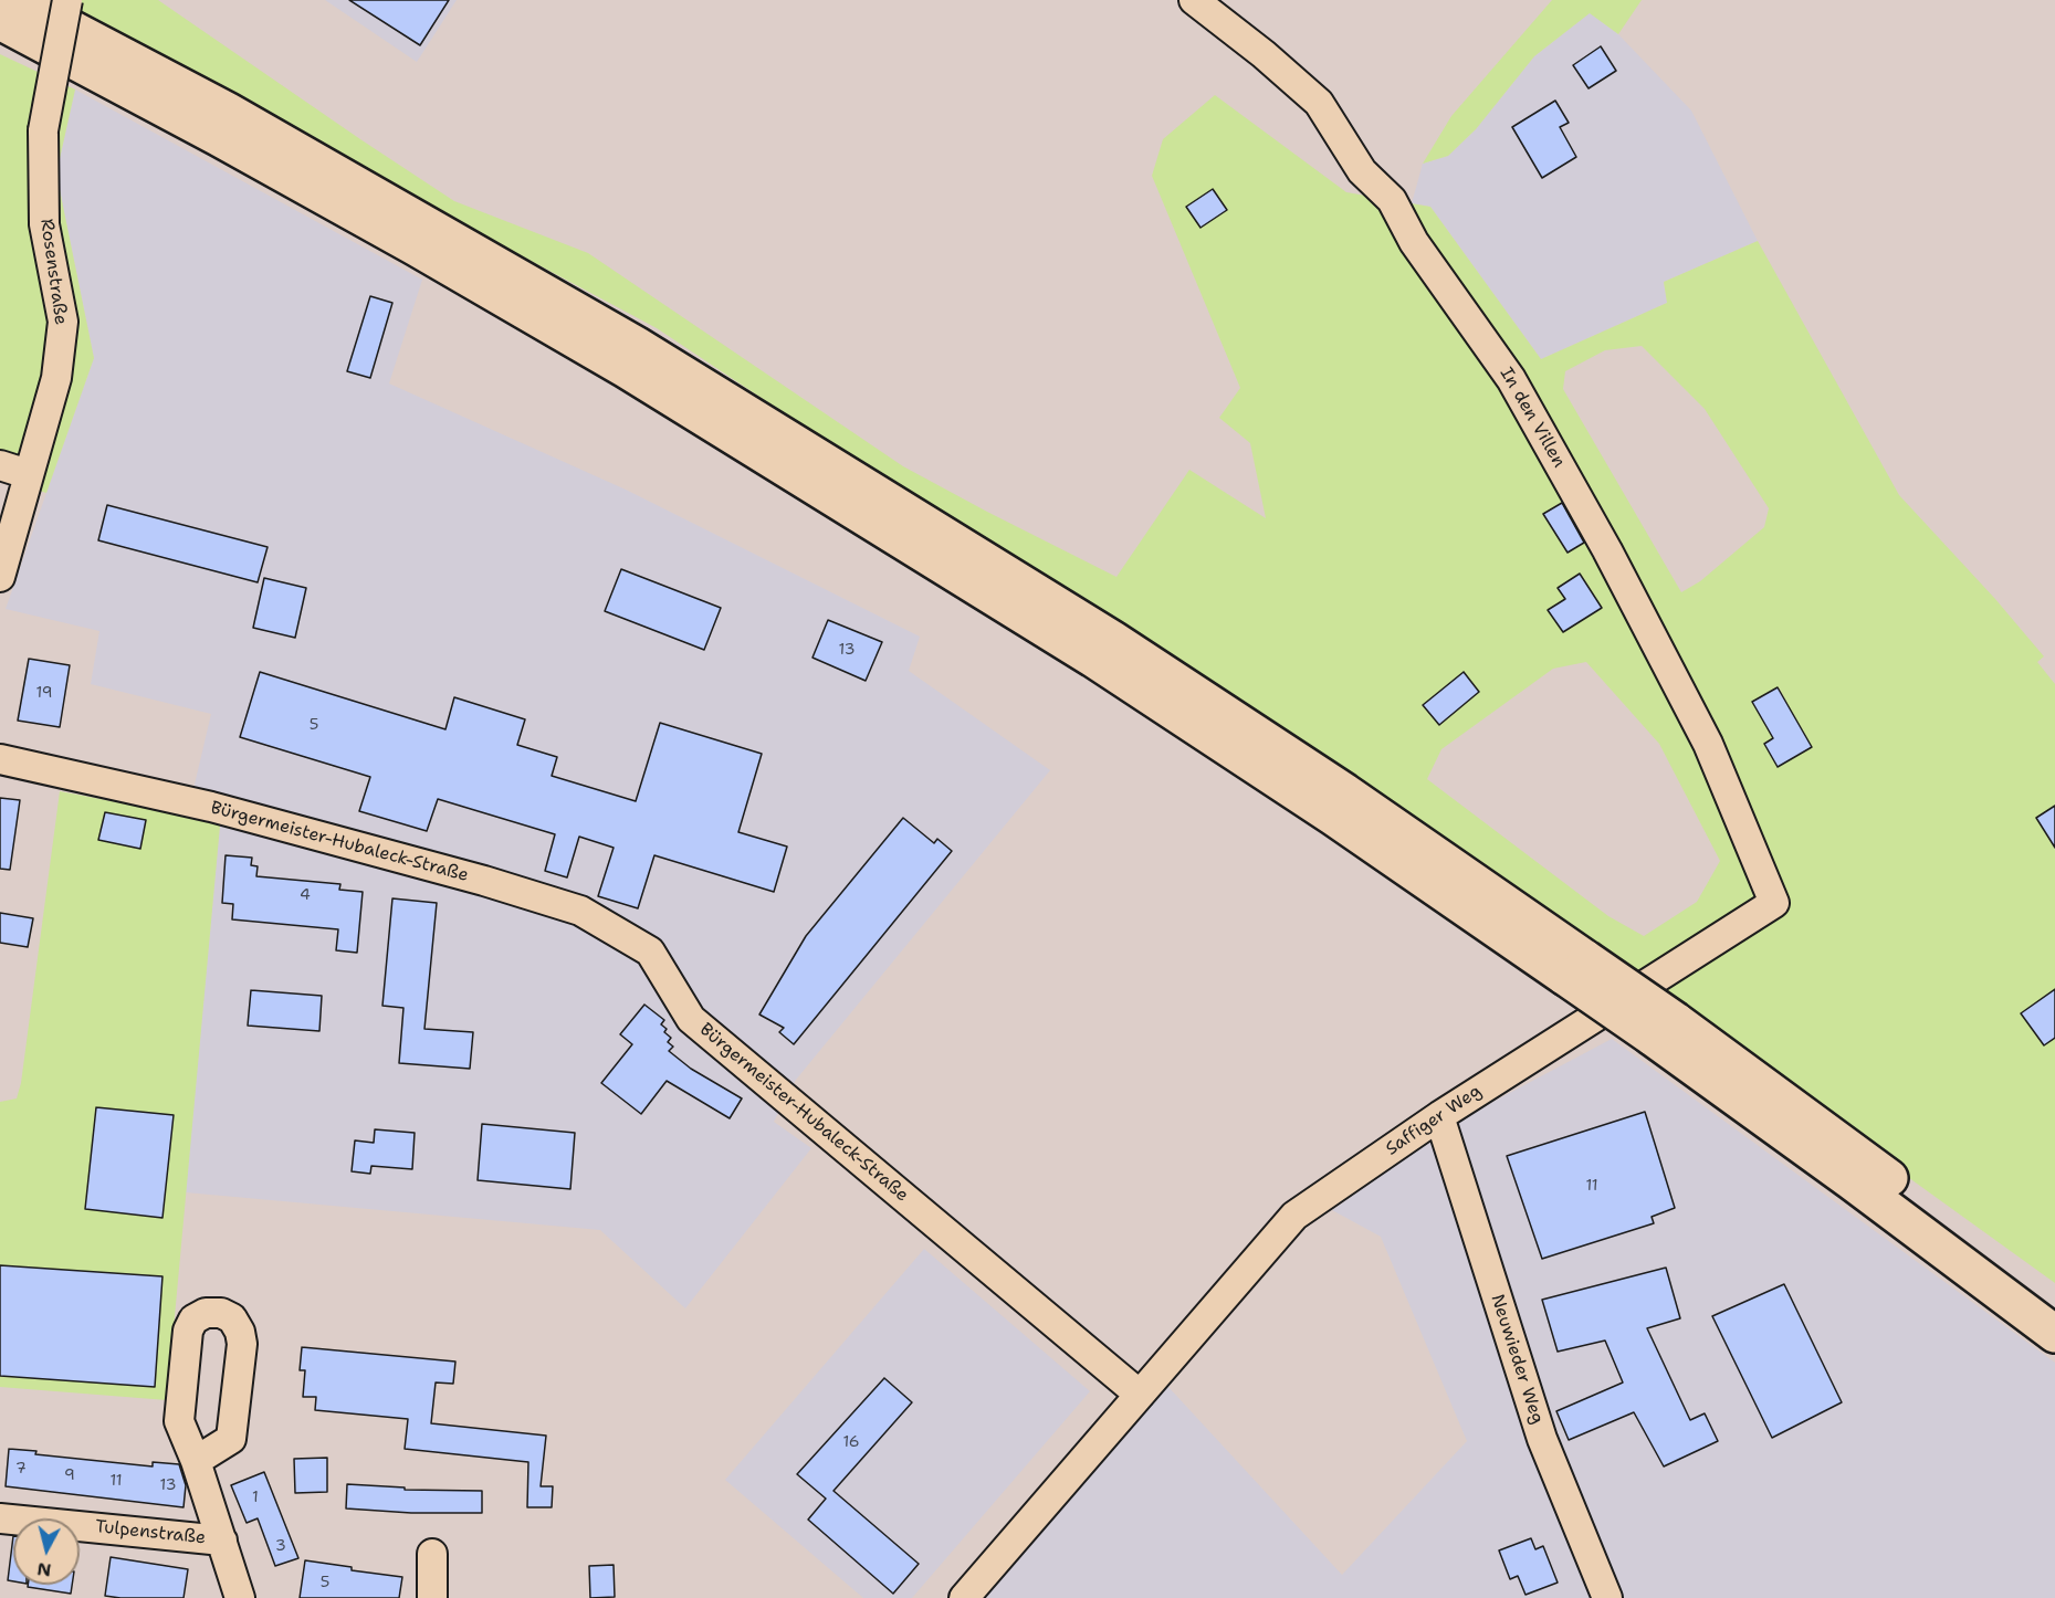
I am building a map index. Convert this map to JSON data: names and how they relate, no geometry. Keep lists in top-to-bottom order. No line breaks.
{"streets":{"street":["Rosenstraße","In den Villen","Bürgermeister-Hubaleck-Straße","Saffiger Weg","Neuwieder Weg","Tulpenstraße"]},"crossings":[["In den Villen","Saffiger Weg"],["Bürgermeister-Hubaleck-Straße","Saffiger Weg"],["Saffiger Weg","Neuwieder Weg"]],"house_numbers":["13","19","5","4","11","16","7","9","11","13","1","3","5"],"north":"bottom"}
